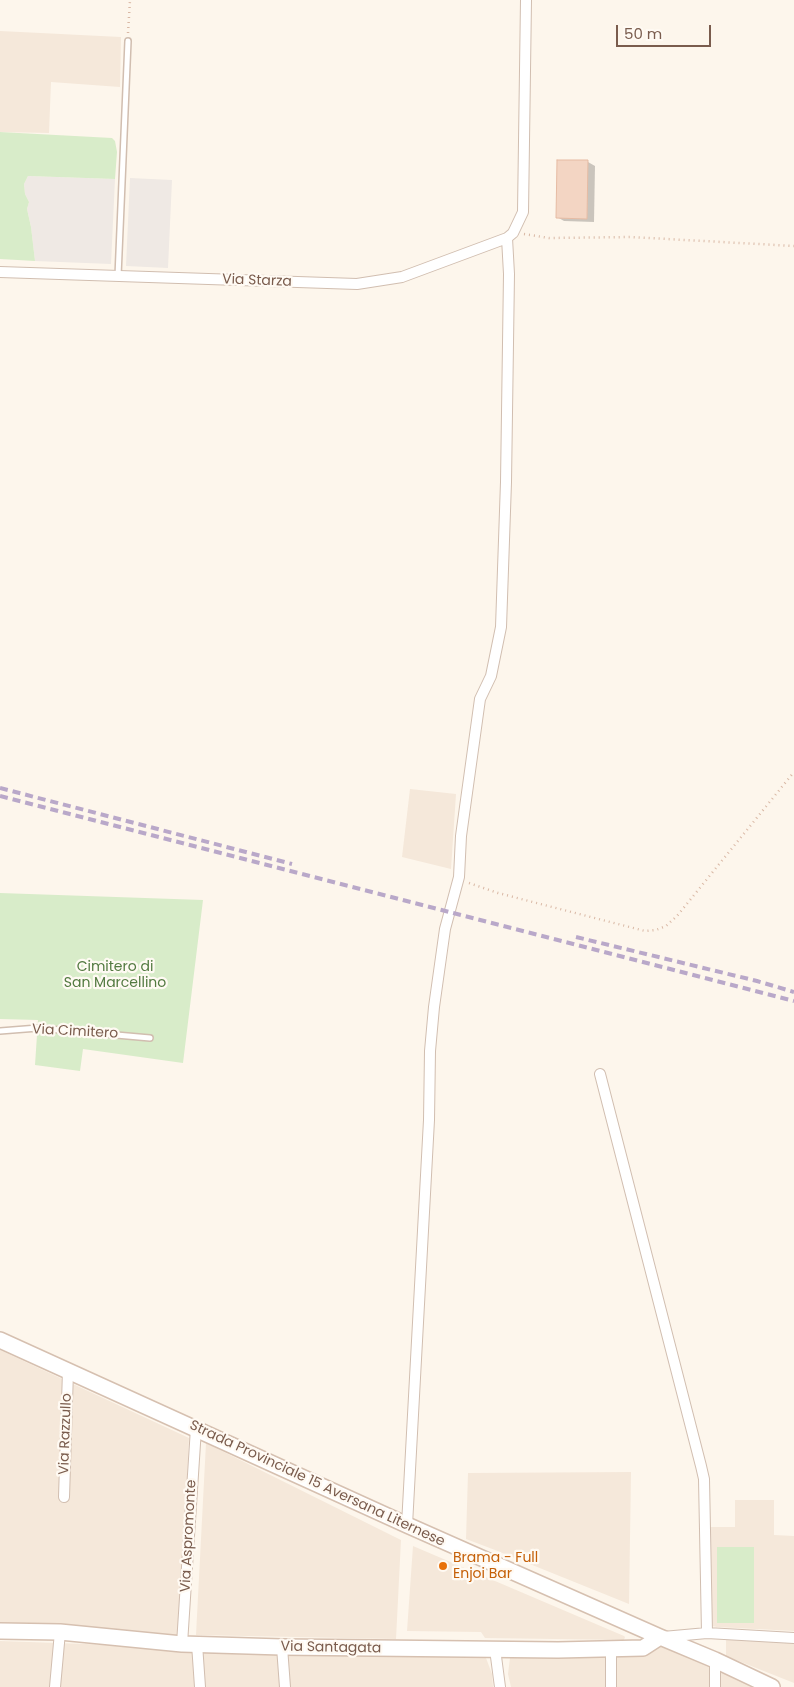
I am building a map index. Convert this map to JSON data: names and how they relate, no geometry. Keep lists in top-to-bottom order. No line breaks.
{"streets":{"main road":["Strada Provinciale 15 Aversana Liternese","Via Santagata"],"street":["Via Starza","Via Razzullo","Via Aspromonte"],"lane":["Via Cimitero"]},"crossings":[["Via Razzullo","Strada Provinciale 15 Aversana Liternese"],["Strada Provinciale 15 Aversana Liternese","Via Aspromonte"],["Strada Provinciale 15 Aversana Liternese","Via Santagata"],["Via Aspromonte","Via Santagata"]],"parks":["Cimitero di San Marcellino"],"places":["Brama - Full Enjoi Bar"],"scale_bar":"50 m"}
